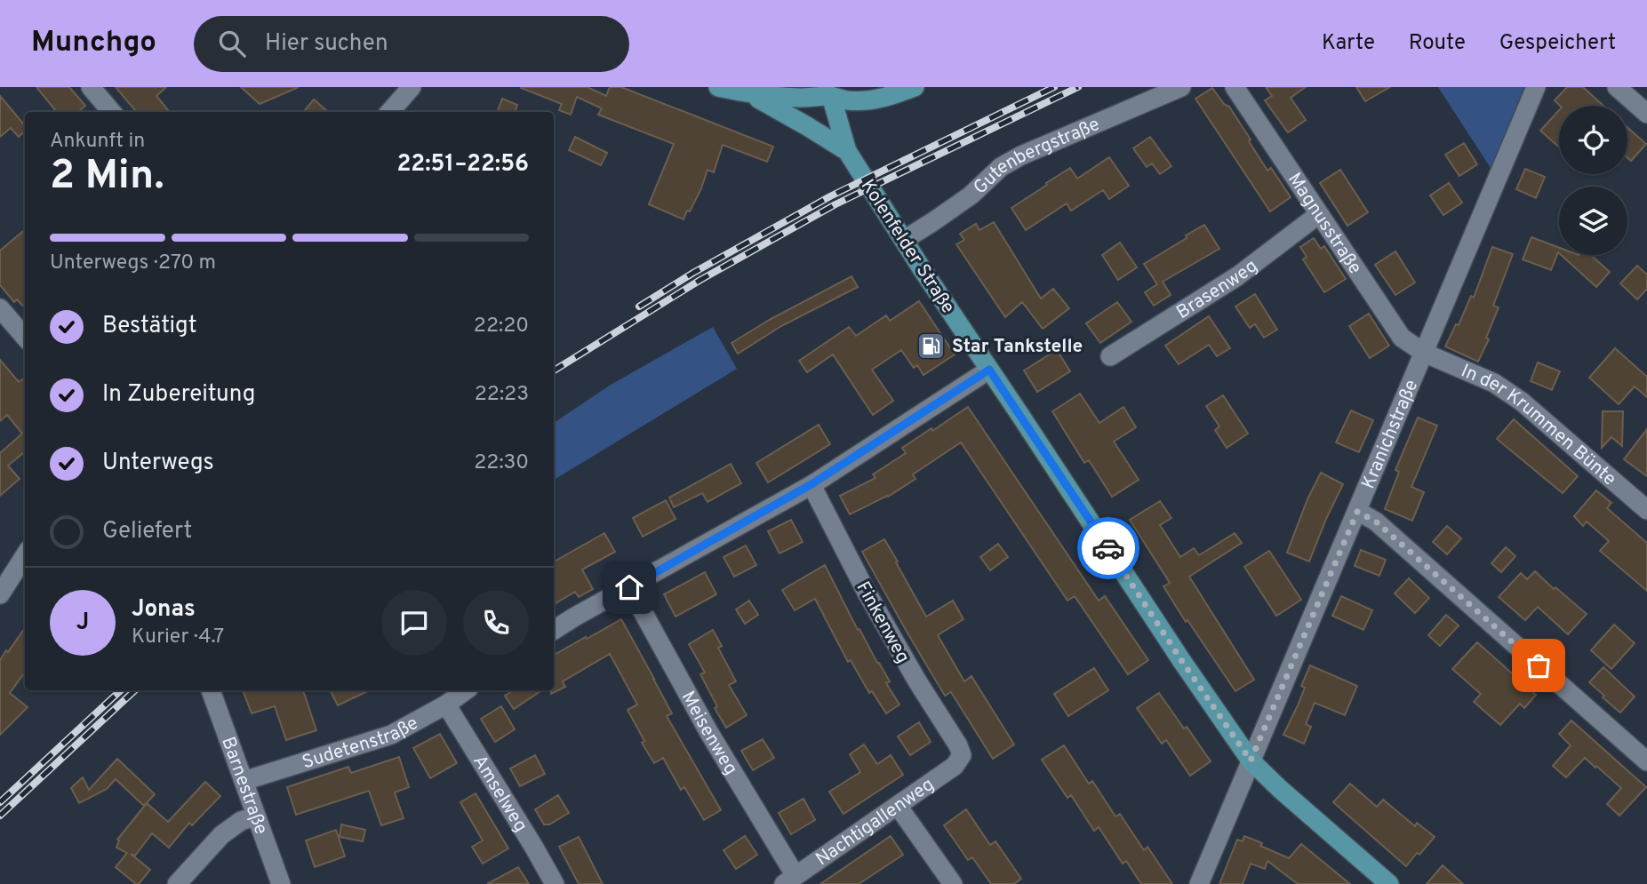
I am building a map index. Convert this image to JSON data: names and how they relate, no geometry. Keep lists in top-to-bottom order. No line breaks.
{"streets":{"main road":["Kolenfelder Straße"],"street":["Gutenbergstraße","Magnusstraße","Brasenweg","In der Krummen Bünte","Kranichstraße","Finkenweg","Meisenweg","Sudetenstraße","Barnestraße","Amselweg","Nachtigallenweg"]},"crossings":[["Gutenbergstraße","Kolenfelder Straße"],["Magnusstraße","Brasenweg"],["Magnusstraße","In der Krummen Bünte"],["Magnusstraße","Kranichstraße"],["Kolenfelder Straße","Kranichstraße"],["In der Krummen Bünte","Kranichstraße"],["Finkenweg","Nachtigallenweg"],["Meisenweg","Nachtigallenweg"],["Sudetenstraße","Barnestraße"],["Sudetenstraße","Amselweg"]],"places":{"fuel station":["Star Tankstelle"]},"page":{"header":"Munchgo","search":"Hier suchen","nav":["Karte","Route","Gespeichert"],"heading":["2 Min.","Ankunft in","22:51–22:56"],"panel":["Jonas","Kurier · 4.7"],"bar":"Unterwegs · 270 m","list":[["Bestätigt","22:20"],["In Zubereitung","22:23"],["Unterwegs","22:30"],"Geliefert"],"round":"J"}}
